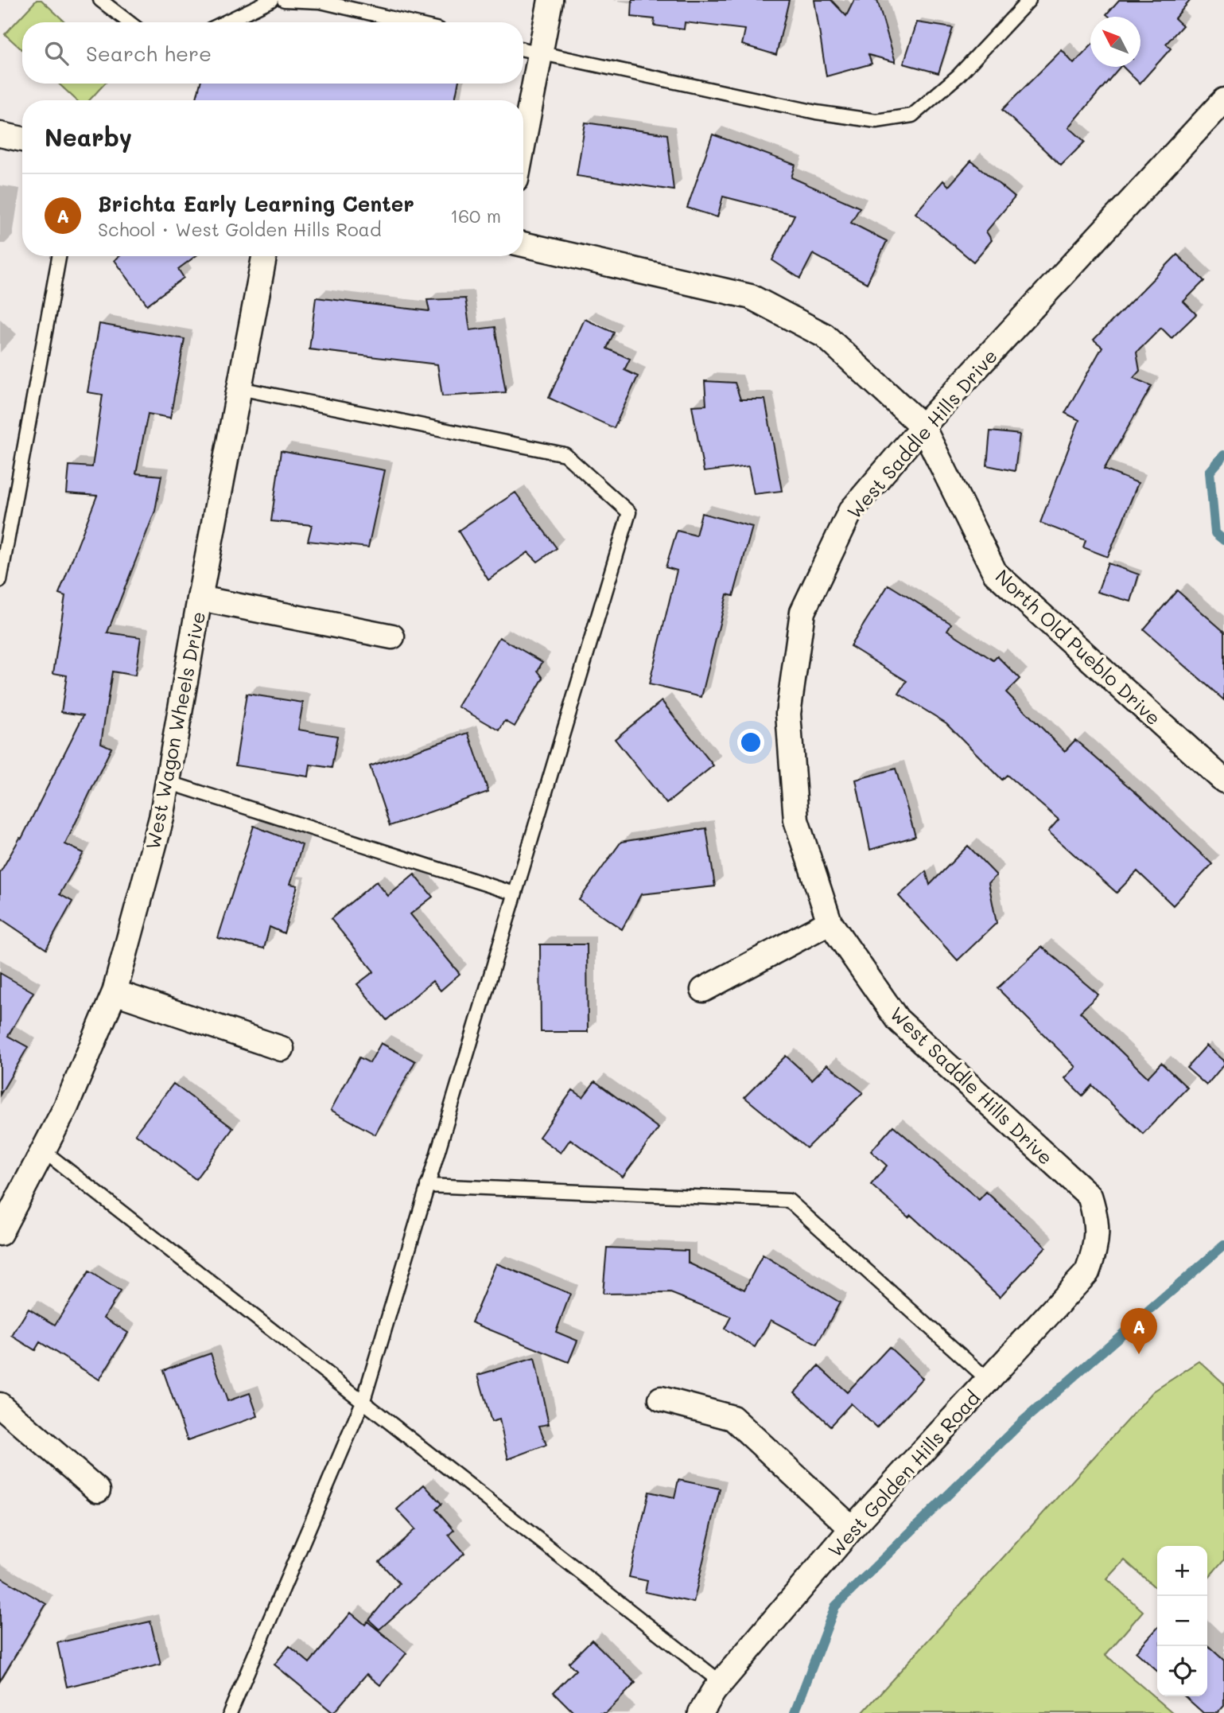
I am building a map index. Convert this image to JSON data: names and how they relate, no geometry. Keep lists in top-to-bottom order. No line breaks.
{"streets":{"street":["West Saddle Hills Drive","North Old Pueblo Drive","West Wagon Wheels Drive","West Golden Hills Road"]},"crossings":[["West Saddle Hills Drive","North Old Pueblo Drive"],["West Saddle Hills Drive","West Golden Hills Road"]],"north":"top left","page":{"search":"Search here","heading":"Nearby","list":[{"mark":"A","name":"Brichta Early Learning Center","note":"School · West Golden Hills Road","value":"160 m"}],"pins":"A","map_buttons":["+","−"]}}
